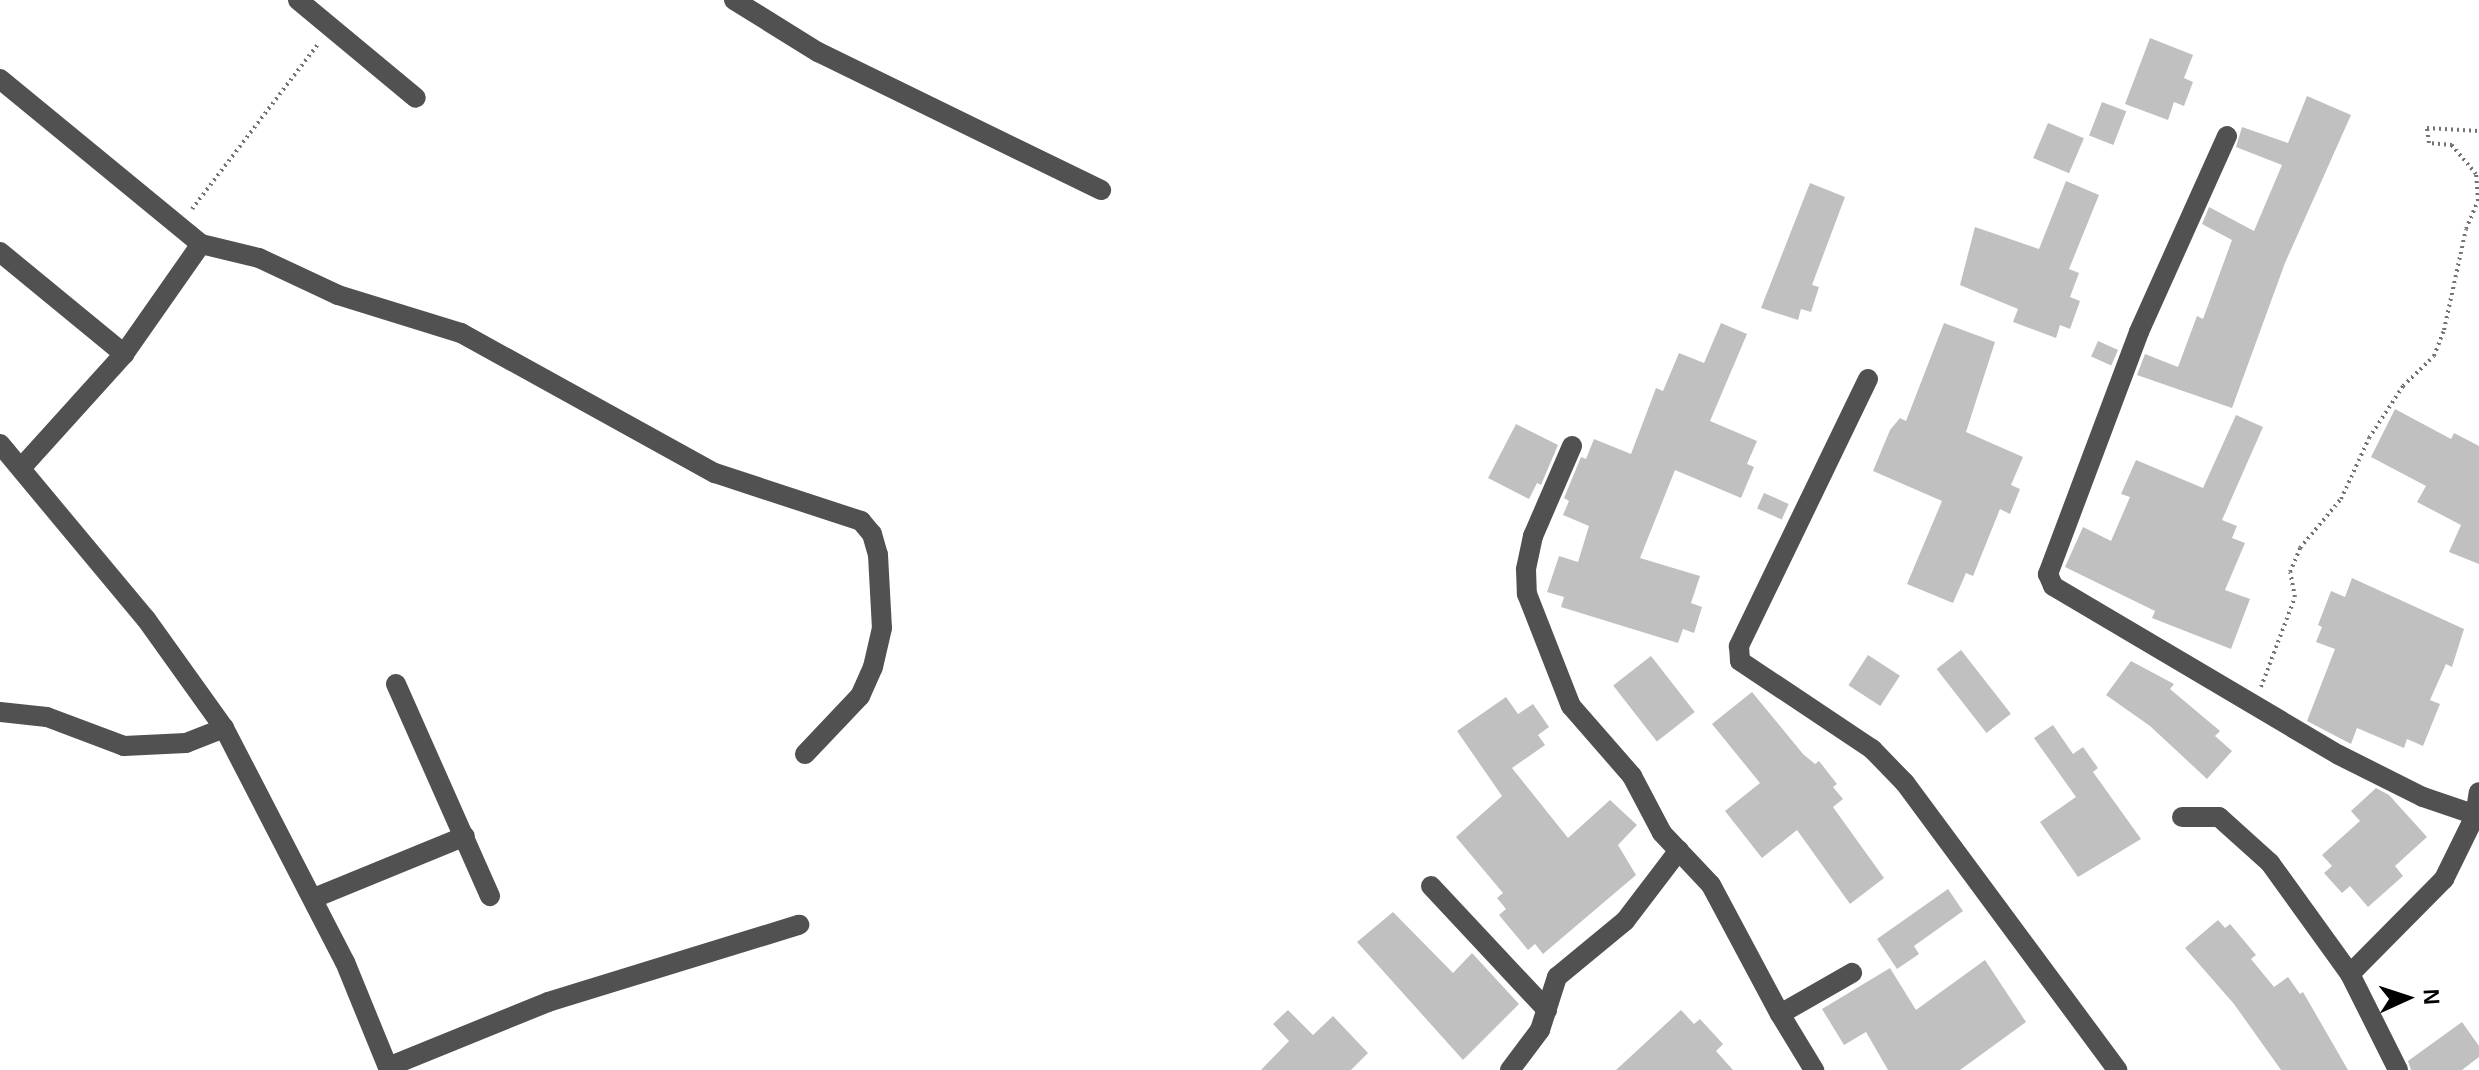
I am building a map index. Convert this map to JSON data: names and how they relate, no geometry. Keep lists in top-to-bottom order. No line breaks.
{"north":"right"}
